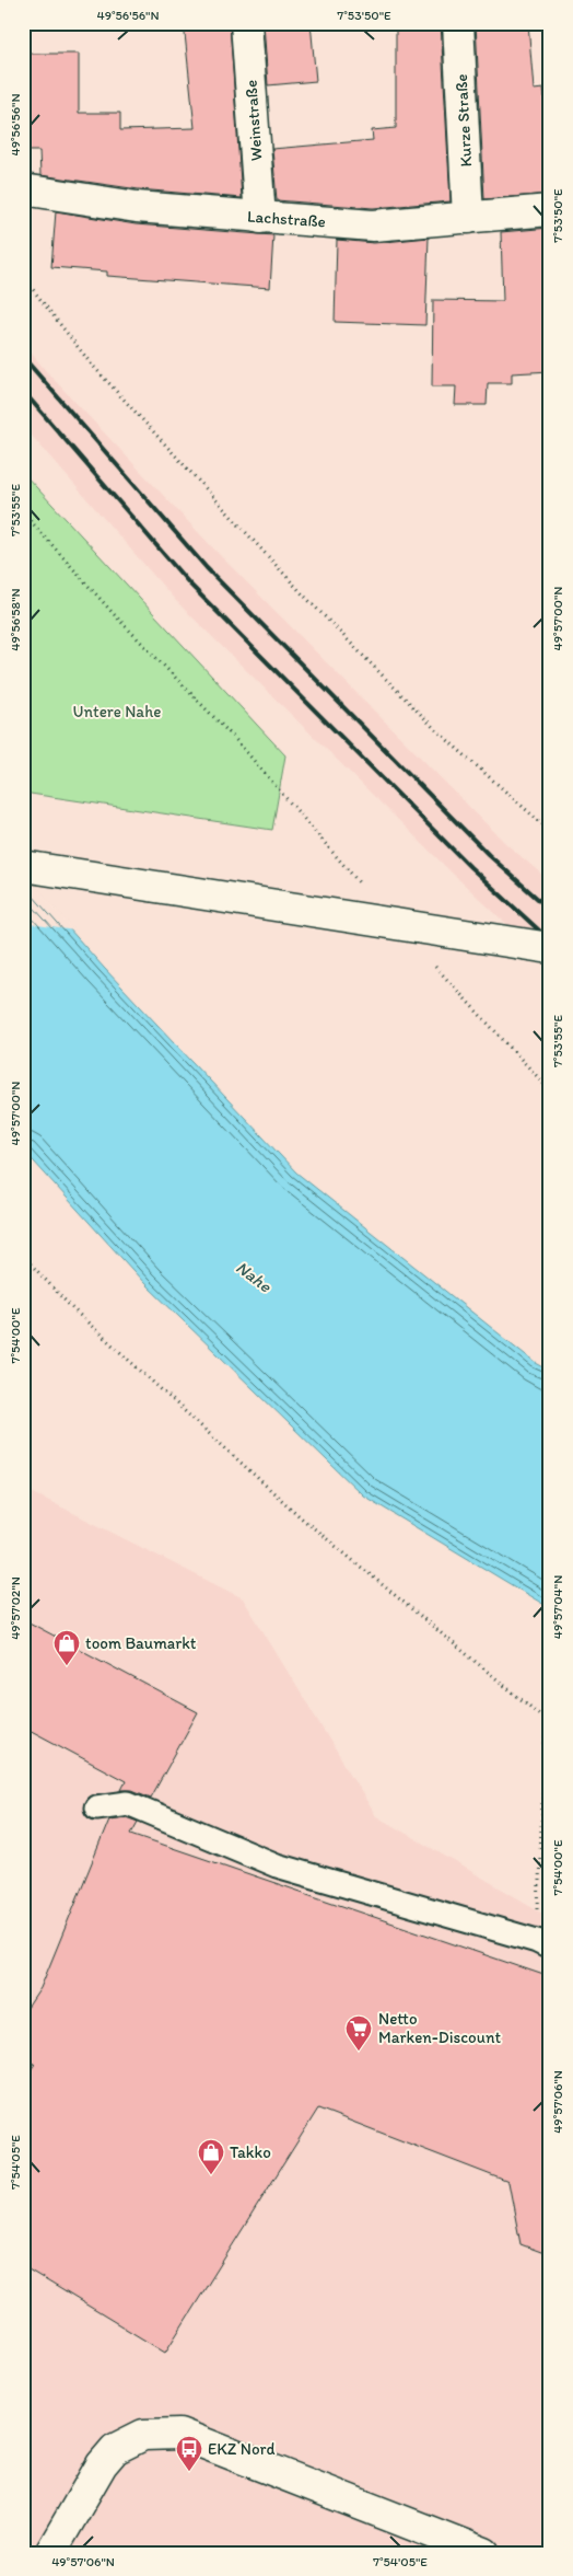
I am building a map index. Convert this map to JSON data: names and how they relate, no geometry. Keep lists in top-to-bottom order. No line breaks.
{"streets":{"main road":["Weinstraße","Kurze Straße","Lachstraße"]},"crossings":[["Weinstraße","Lachstraße"],["Kurze Straße","Lachstraße"]],"water":["Nahe"],"parks":["Untere Nahe"],"places":{"shop":["toom Baumarkt","Takko"],"supermarket":["Netto Marken-Discount"],"bus stop":["EKZ Nord"]},"coordinates":["49°56'56\"N","7°53'50\"E","7°53'55\"E","49°57'00\"N","49°56'58\"N","7°54'00\"E","49°57'04\"N","49°57'02\"N","49°57'06\"N","7°54'05\"E"]}
